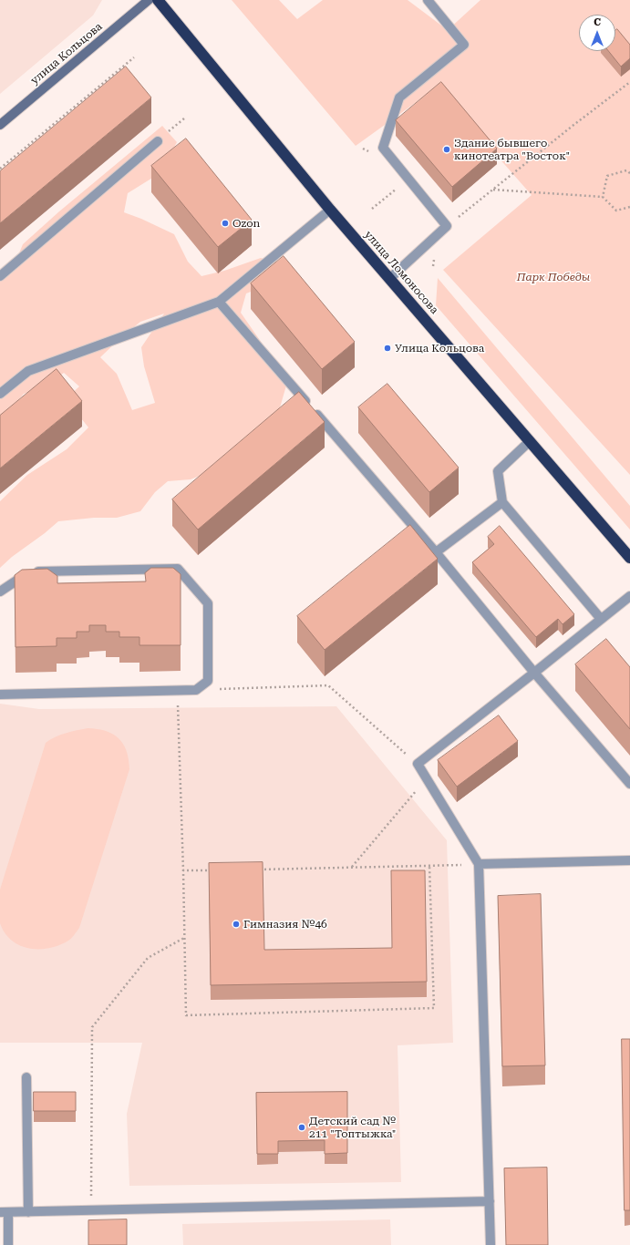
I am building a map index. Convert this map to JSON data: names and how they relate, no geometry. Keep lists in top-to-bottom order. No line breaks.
{"streets":{"highway":["улица Ломоносова"],"main road":["улица Кольцова"]},"parks":["Парк Победы"],"places":["Здание бывшего кинотеатра \"Восток\"","Ozon","Улица Кольцова","Гимназия №46","Детский сад № 211 \"Топтыжка\""],"north":"top"}
